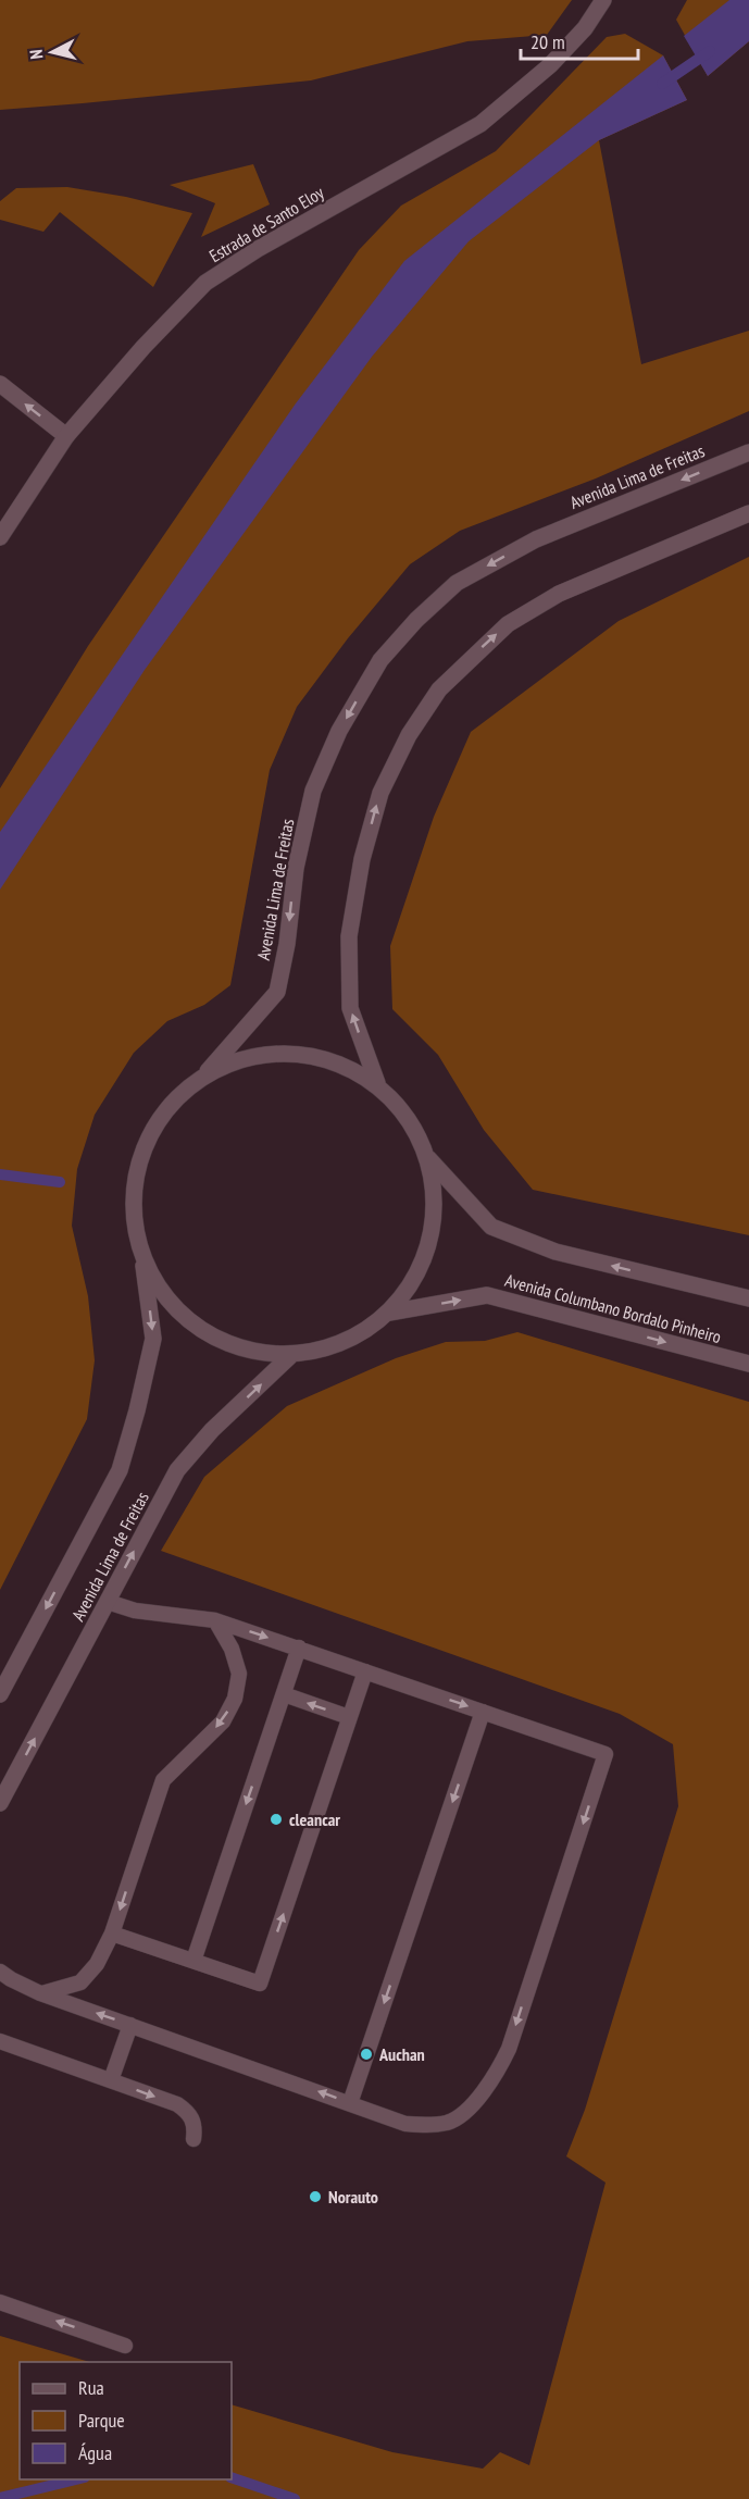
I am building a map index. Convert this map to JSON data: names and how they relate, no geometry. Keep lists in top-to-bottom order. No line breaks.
{"streets":{"main road":["Estrada de Santo Eloy","Avenida Lima de Freitas","Avenida Columbano Bordalo Pinheiro"]},"places":["cleancar","Auchan","Norauto"],"legend":["Rua","Parque","Água"],"scale_bar":"20 m","north":"left"}
